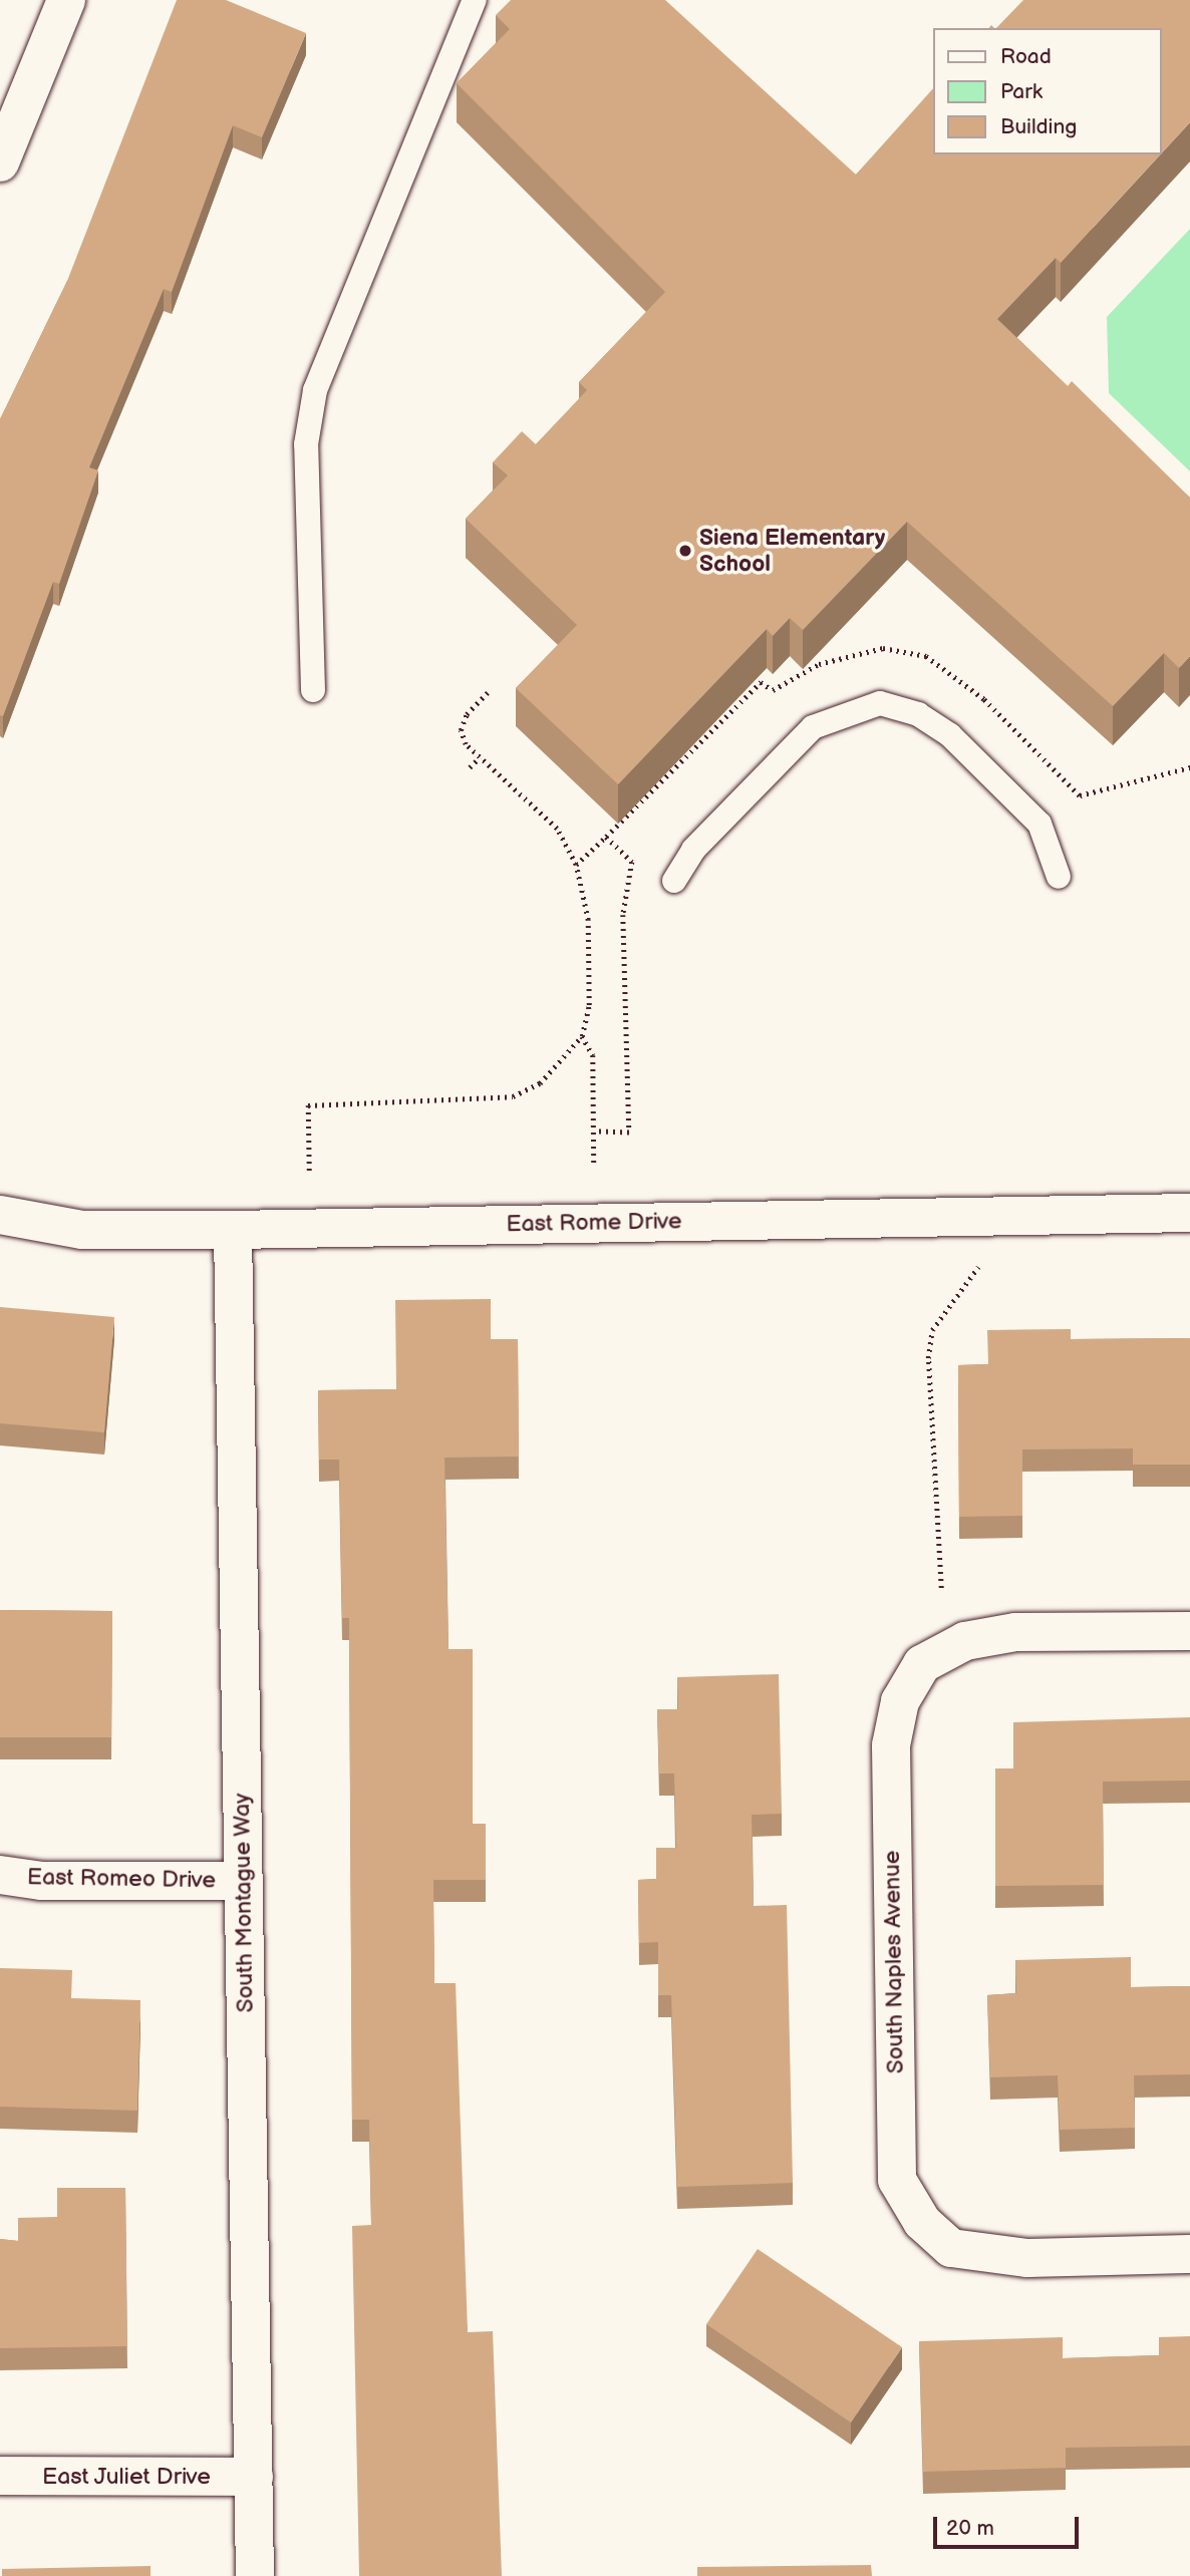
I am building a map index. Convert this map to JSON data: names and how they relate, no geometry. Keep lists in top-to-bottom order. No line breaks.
{"streets":{"street":["East Rome Drive","East Romeo Drive","South Montague Way","South Naples Avenue","East Juliet Drive"]},"crossings":[["East Rome Drive","South Montague Way"],["East Romeo Drive","South Montague Way"],["South Montague Way","East Juliet Drive"]],"places":["Siena Elementary School"],"legend":["Road","Park","Building"],"scale_bar":"20 m"}
